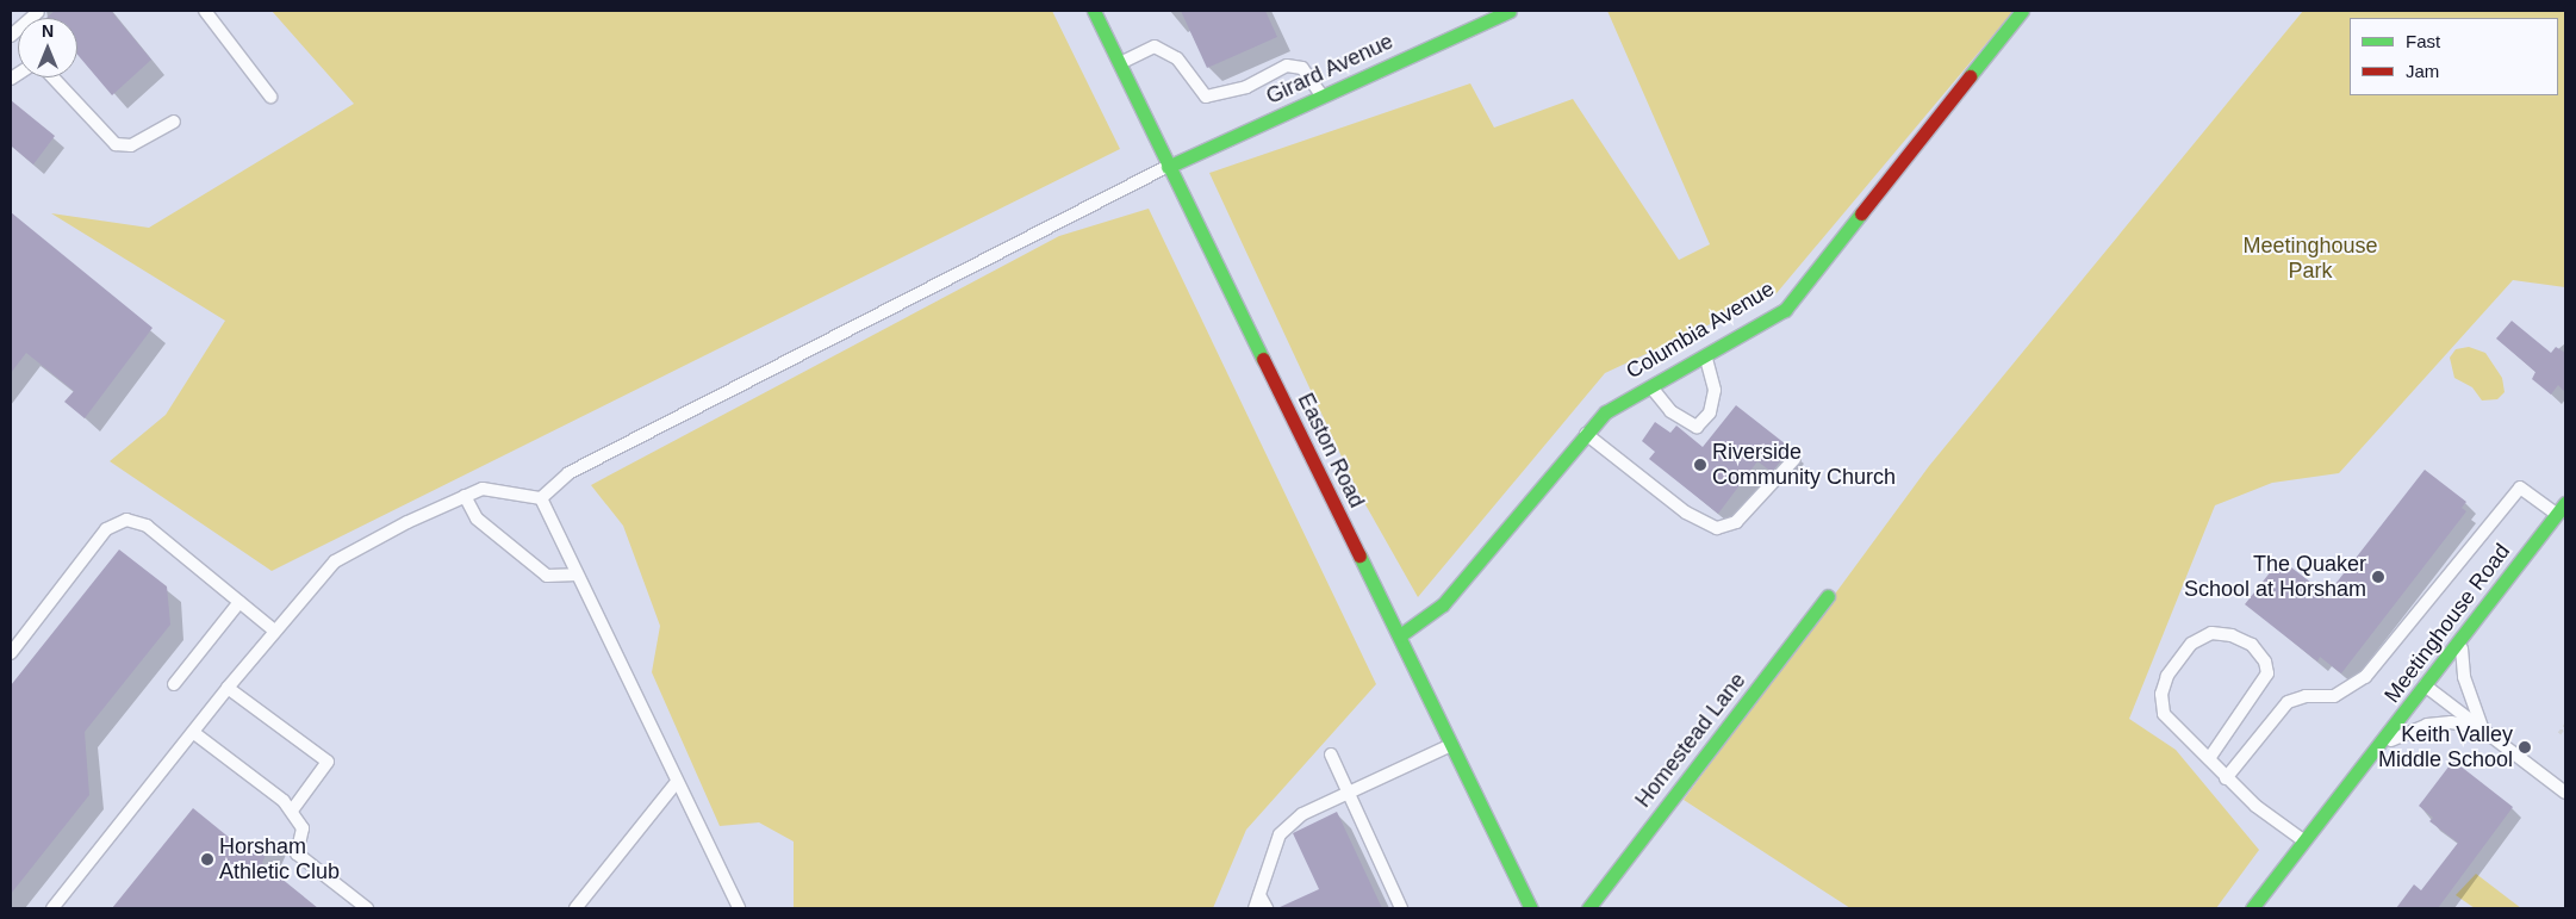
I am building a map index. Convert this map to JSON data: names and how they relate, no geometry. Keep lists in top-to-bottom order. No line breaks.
{"streets":{"main road":["Girard Avenue","Columbia Avenue","Easton Road","Meetinghouse Road","Homestead Lane"]},"crossings":[["Girard Avenue","Easton Road"],["Columbia Avenue","Easton Road"]],"parks":["Meetinghouse Park"],"places":["Riverside Community Church","The Quaker School at Horsham","Keith Valley Middle School","Horsham Athletic Club"],"legend":["Fast","Jam"],"north":"top"}
